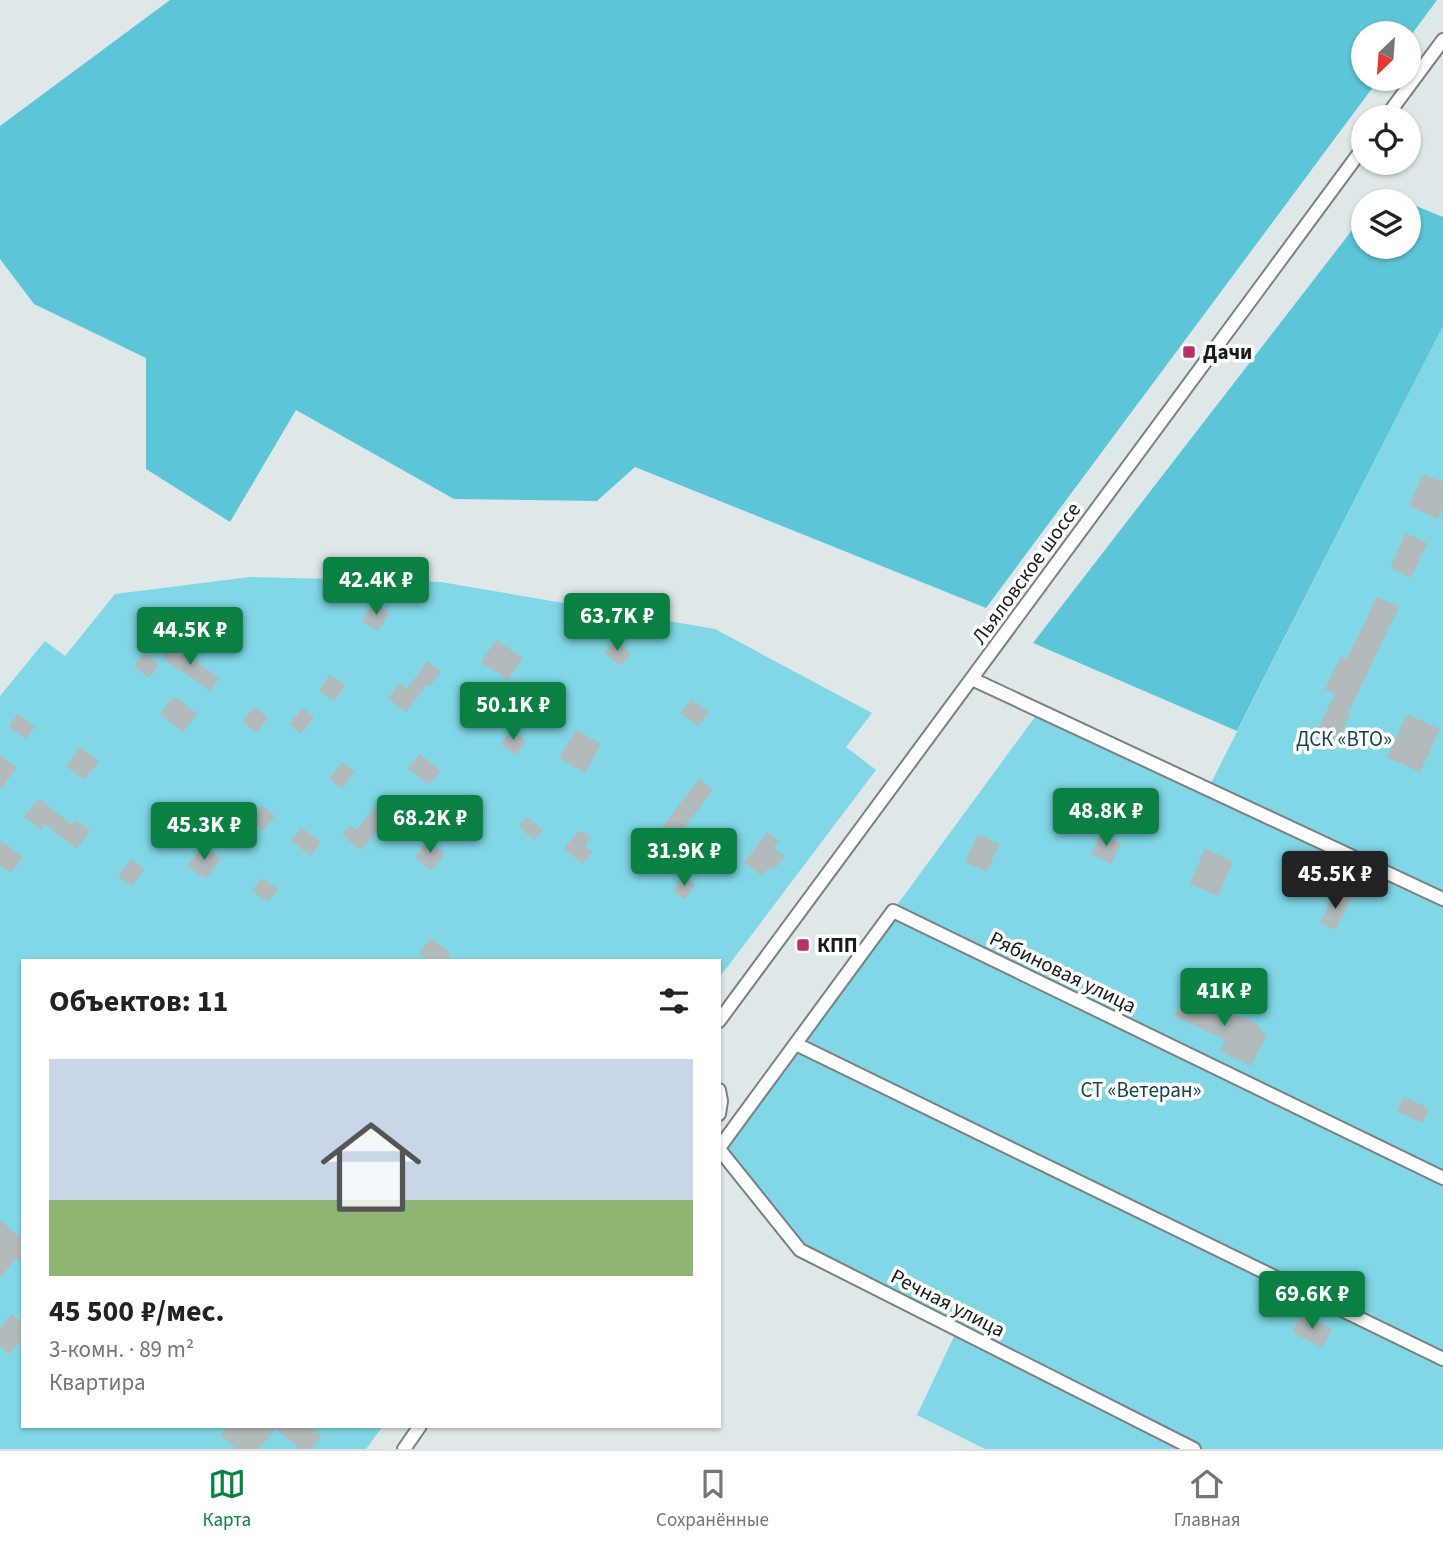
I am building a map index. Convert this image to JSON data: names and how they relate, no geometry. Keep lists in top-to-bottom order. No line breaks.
{"streets":{"street":["Льяловское шоссе","Рябиновая улица","Речная улица"]},"parks":["ДСК «ВТО»","СТ «Ветеран»"],"places":{"transit":["Дачи","КПП"]},"north":"bottom left","page":{"price":["42.4K ₽","63.7K ₽","44.5K ₽","50.1K ₽","48.8K ₽","68.2K ₽","45.3K ₽","31.9K ₽","45.5K ₽","41K ₽","69.6K ₽"],"heading":"Объектов: 11","list":[{"name":"45 500 ₽/мес.","note":"3-комн. · 89 m² · Квартира"}],"tabs":["Карта","Сохранённые","Главная"]}}
